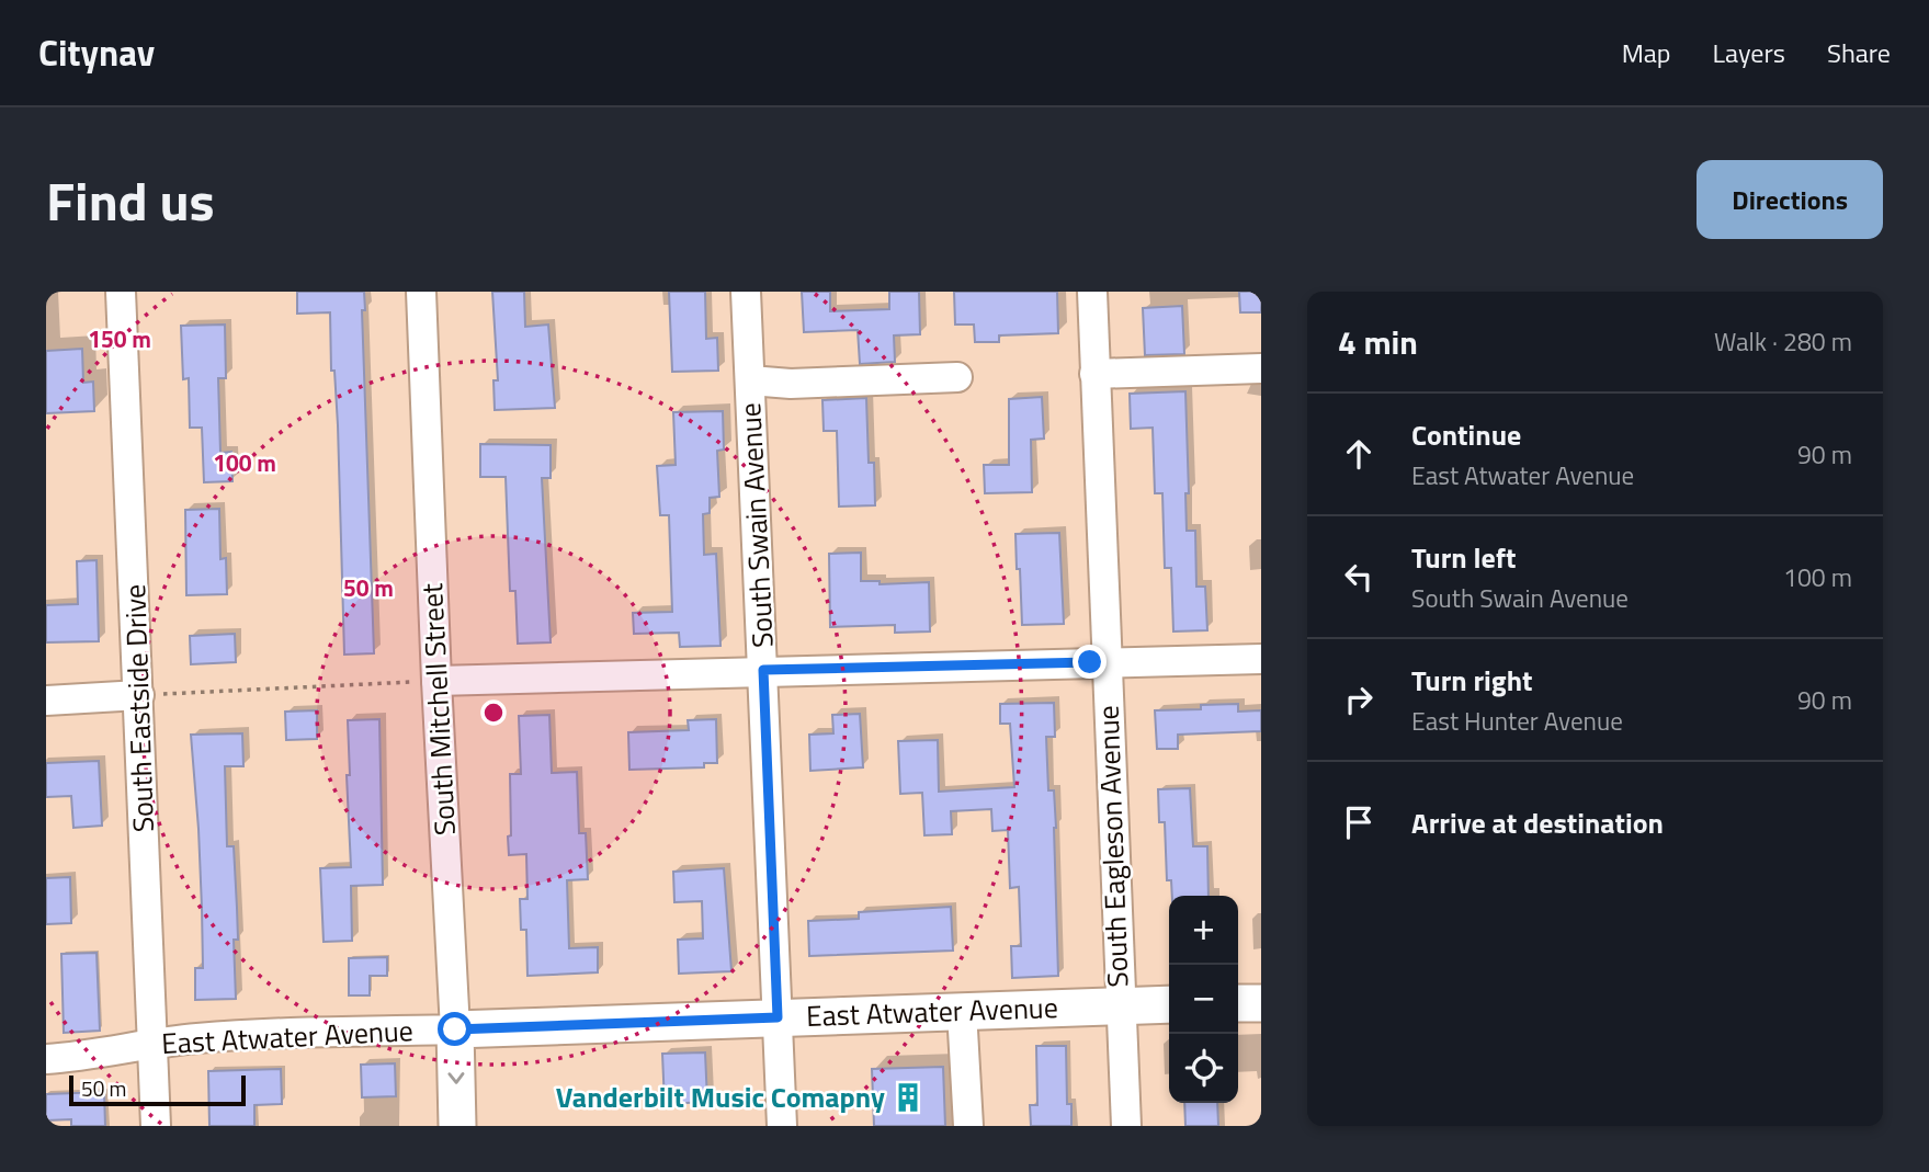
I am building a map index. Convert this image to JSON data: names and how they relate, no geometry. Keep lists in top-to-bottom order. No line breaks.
{"streets":{"main road":["South Mitchell Street","East Atwater Avenue"],"street":["South Swain Avenue","South Eastside Drive","South Eagleson Avenue"]},"crossings":[["South Swain Avenue","East Atwater Avenue"],["South Eastside Drive","East Atwater Avenue"],["South Mitchell Street","East Atwater Avenue"],["South Eagleson Avenue","East Atwater Avenue"]],"places":{"building":["Vanderbilt Music Comapny"]},"scale_bar":"50 m","page":{"header":"Citynav","nav":["Map","Layers","Share"],"title":"Find us","buttons":"Directions","heading":["4 min","Walk · 280 m"],"list":[["Continue","East Atwater Avenue","90 m"],["Turn left","South Swain Avenue","100 m"],["Turn right","East Hunter Avenue","90 m"],"Arrive at destination"],"map_buttons":["+","−"],"scale":"50 m"},"rings":["150 m","100 m","50 m"]}
